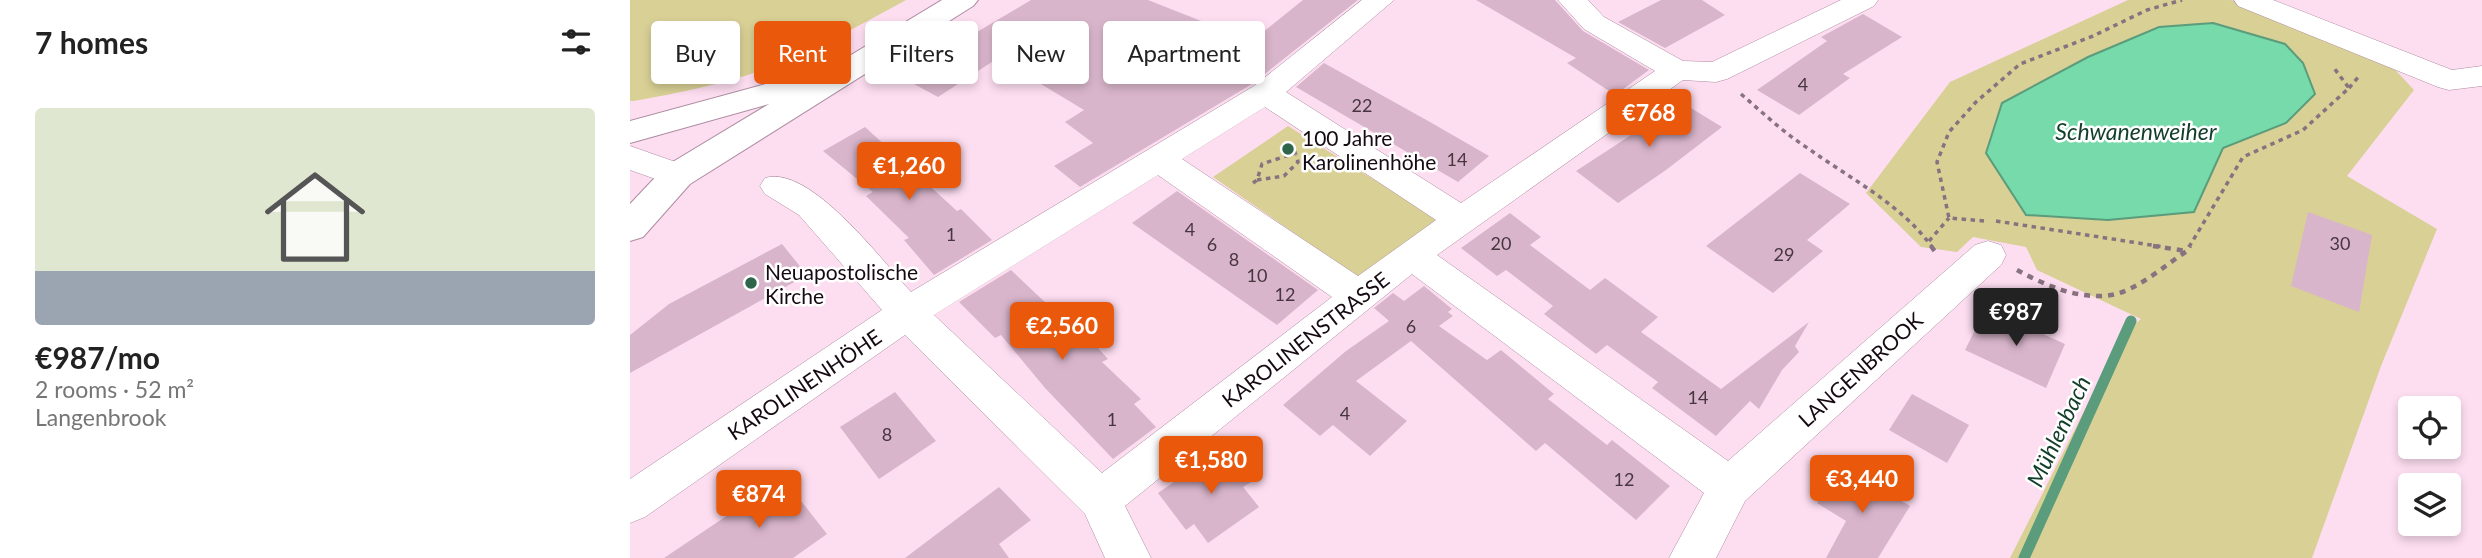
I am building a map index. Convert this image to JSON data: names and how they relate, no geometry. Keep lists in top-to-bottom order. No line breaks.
{"streets":{"street":["KAROLINENSTRASSE","LANGENBROOK","KAROLINENHÖHE"]},"water":["Schwanenweiher","Mühlenbach"],"places":["100 Jahre Karolinenhöhe","Neuapostolische Kirche"],"house_numbers":["4","22","14","4","1","20","30","6","29","8","10","12","6","14","4","1","8","12"],"page":{"heading":"7 homes","chip":["Buy","Rent","Filters","New","Apartment"],"list":[{"name":"€987/mo","note":"2 rooms · 52 m² · Langenbrook"}],"price":["€768","€1,260","€987","€2,560","€1,580","€3,440","€874"]}}
